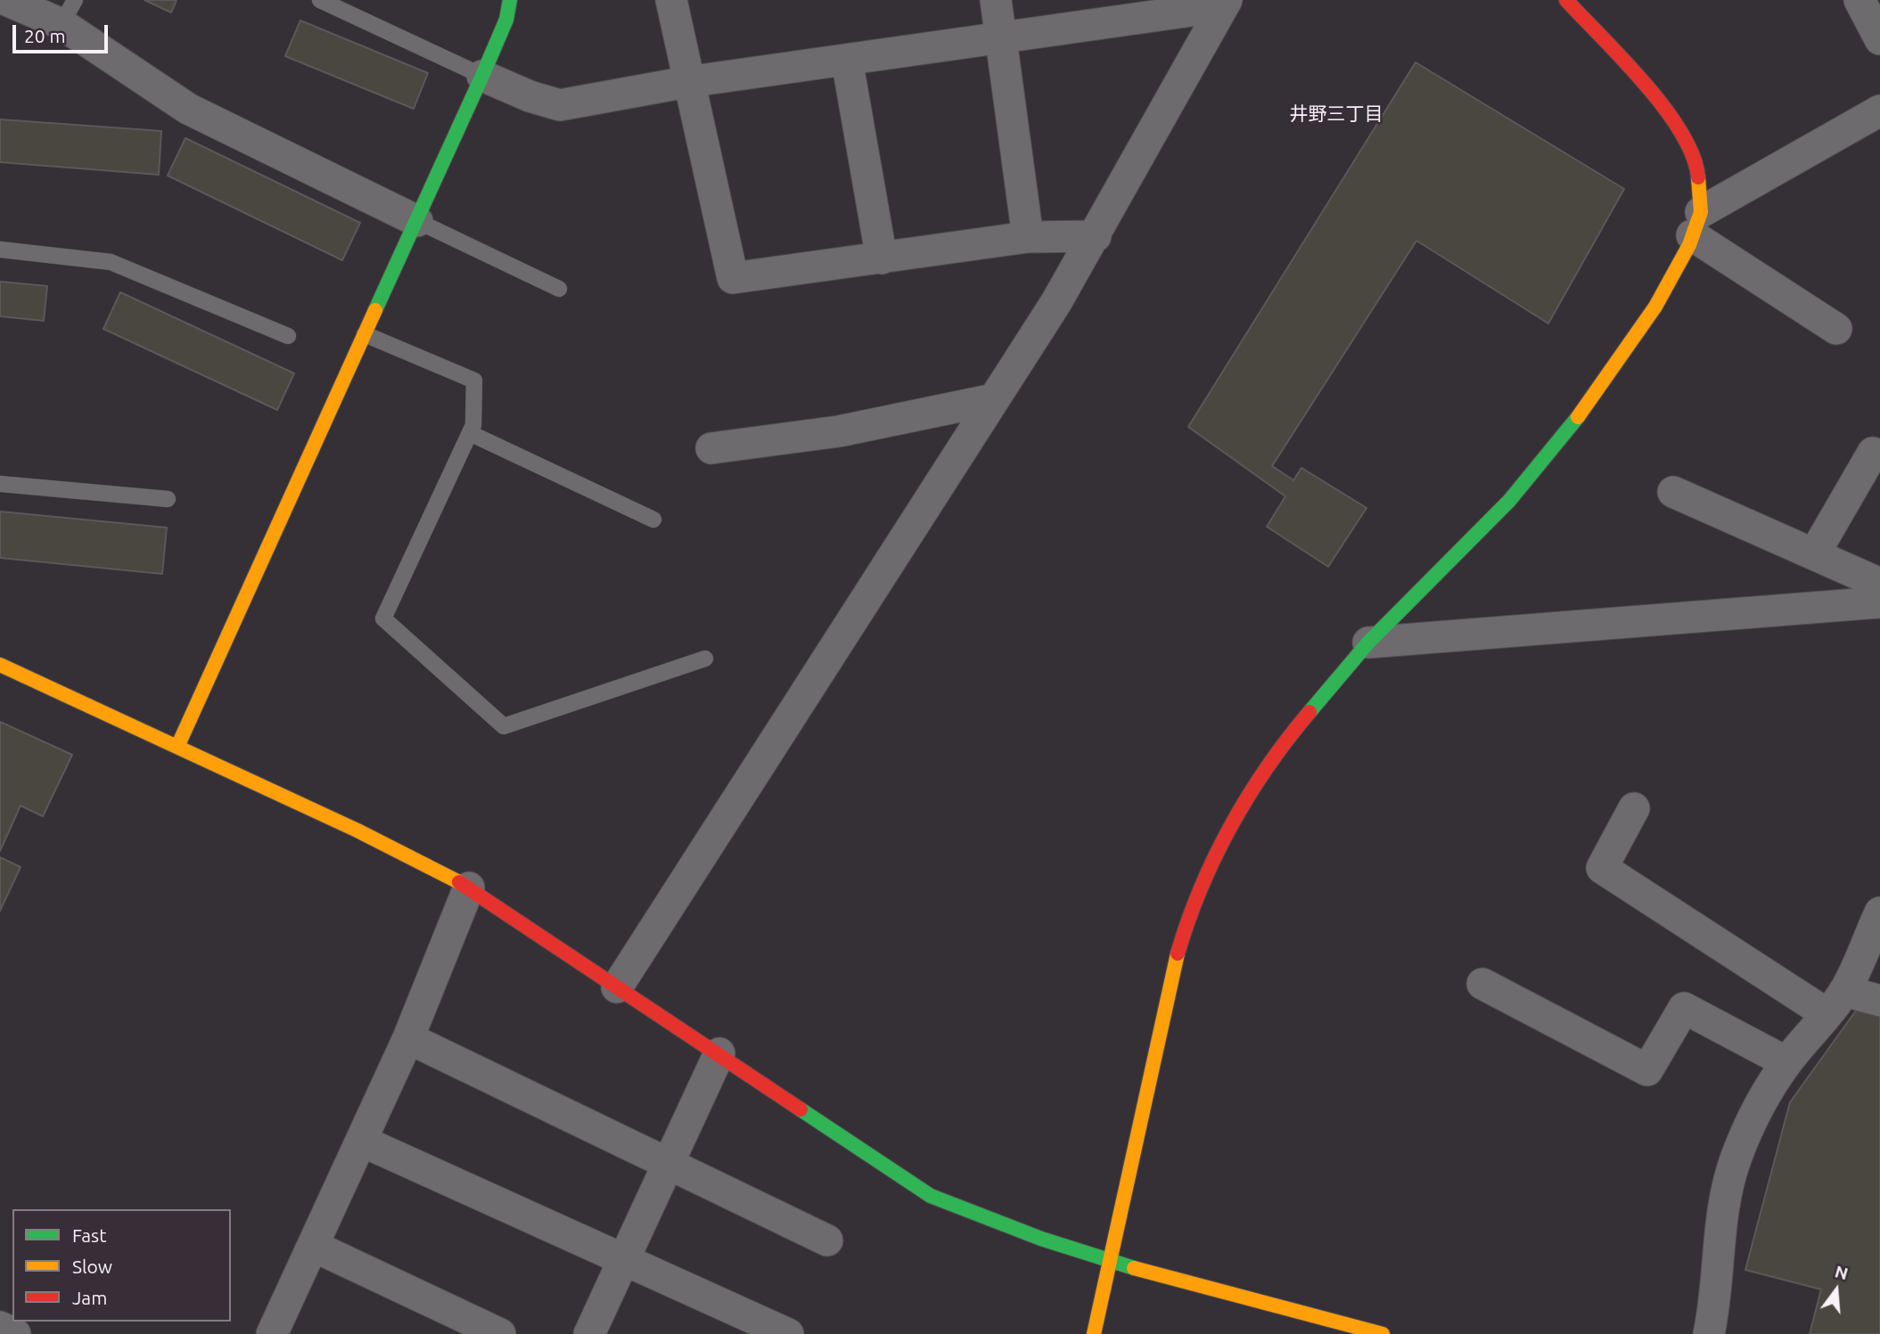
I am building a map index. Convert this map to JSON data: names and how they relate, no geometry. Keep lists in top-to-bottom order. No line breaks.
{"districts":["井野三丁目"],"legend":["Fast","Slow","Jam"],"scale_bar":"20 m","north":"top"}
